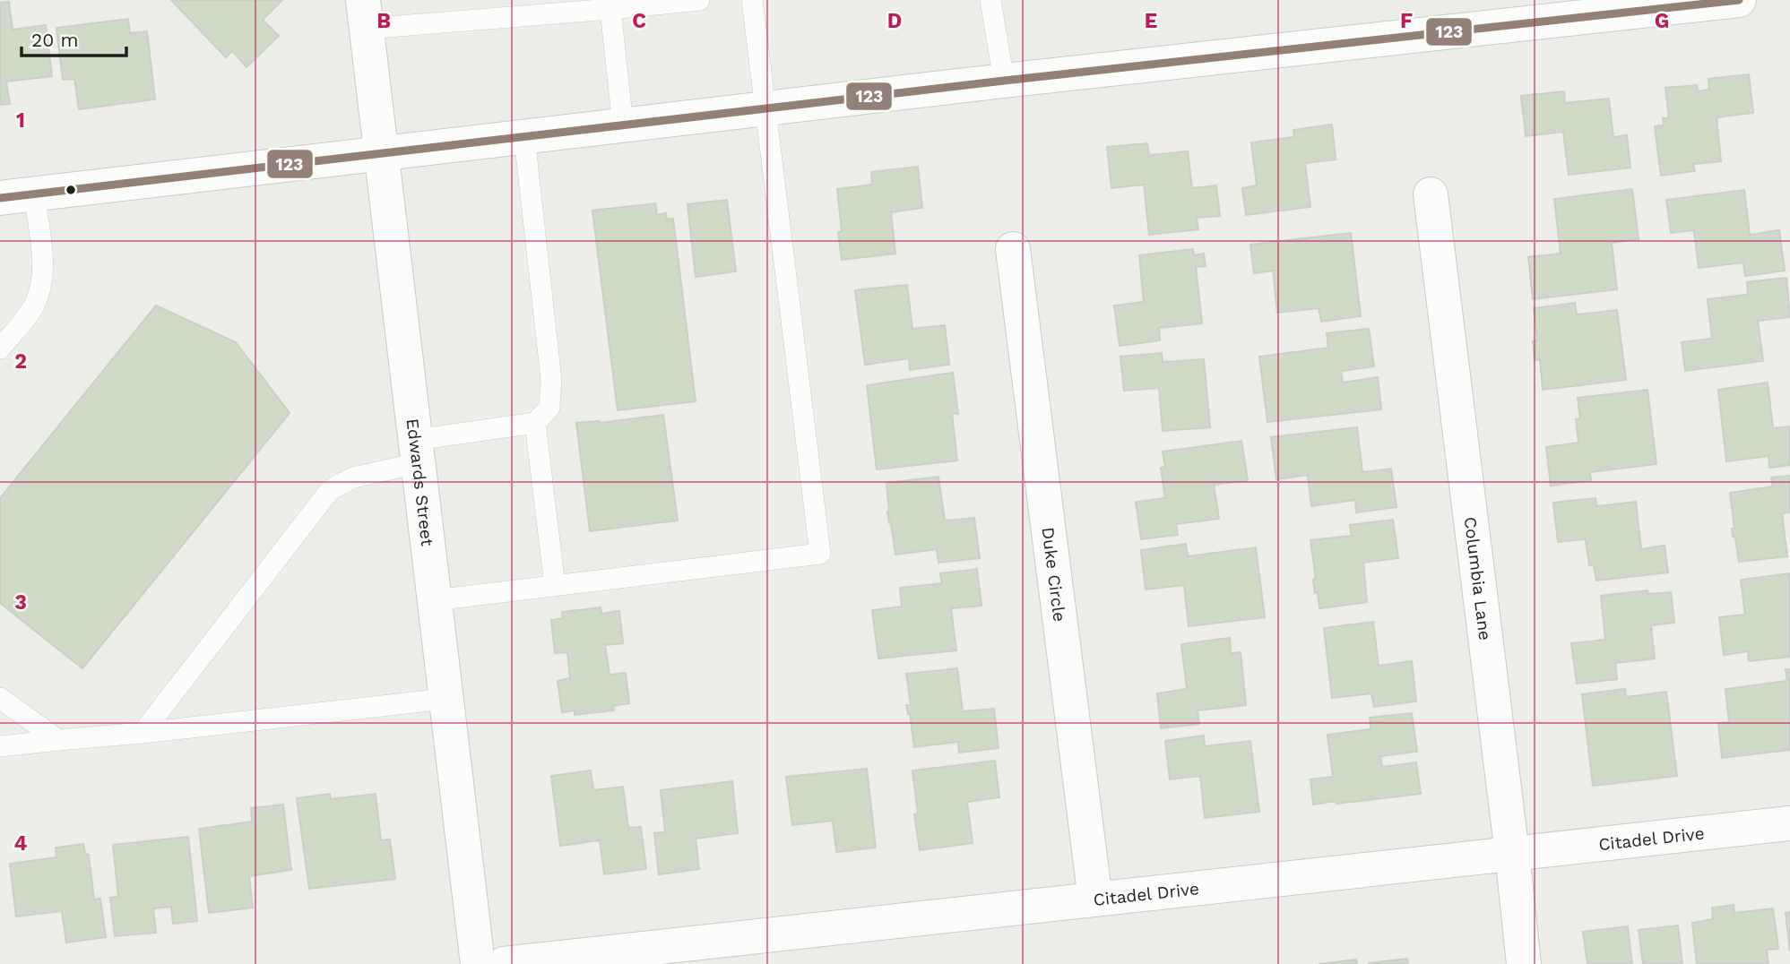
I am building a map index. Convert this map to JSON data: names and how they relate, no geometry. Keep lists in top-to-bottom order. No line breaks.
{"streets":{"street":["Edwards Street","Duke Circle","Columbia Lane","Citadel Drive"]},"crossings":[["Duke Circle","Citadel Drive"],["Columbia Lane","Citadel Drive"]],"lines":["transit line 123"],"scale_bar":"20 m","grid":{"columns":["B","C","D","E","F","G"],"rows":["1","2","3","4"]}}
